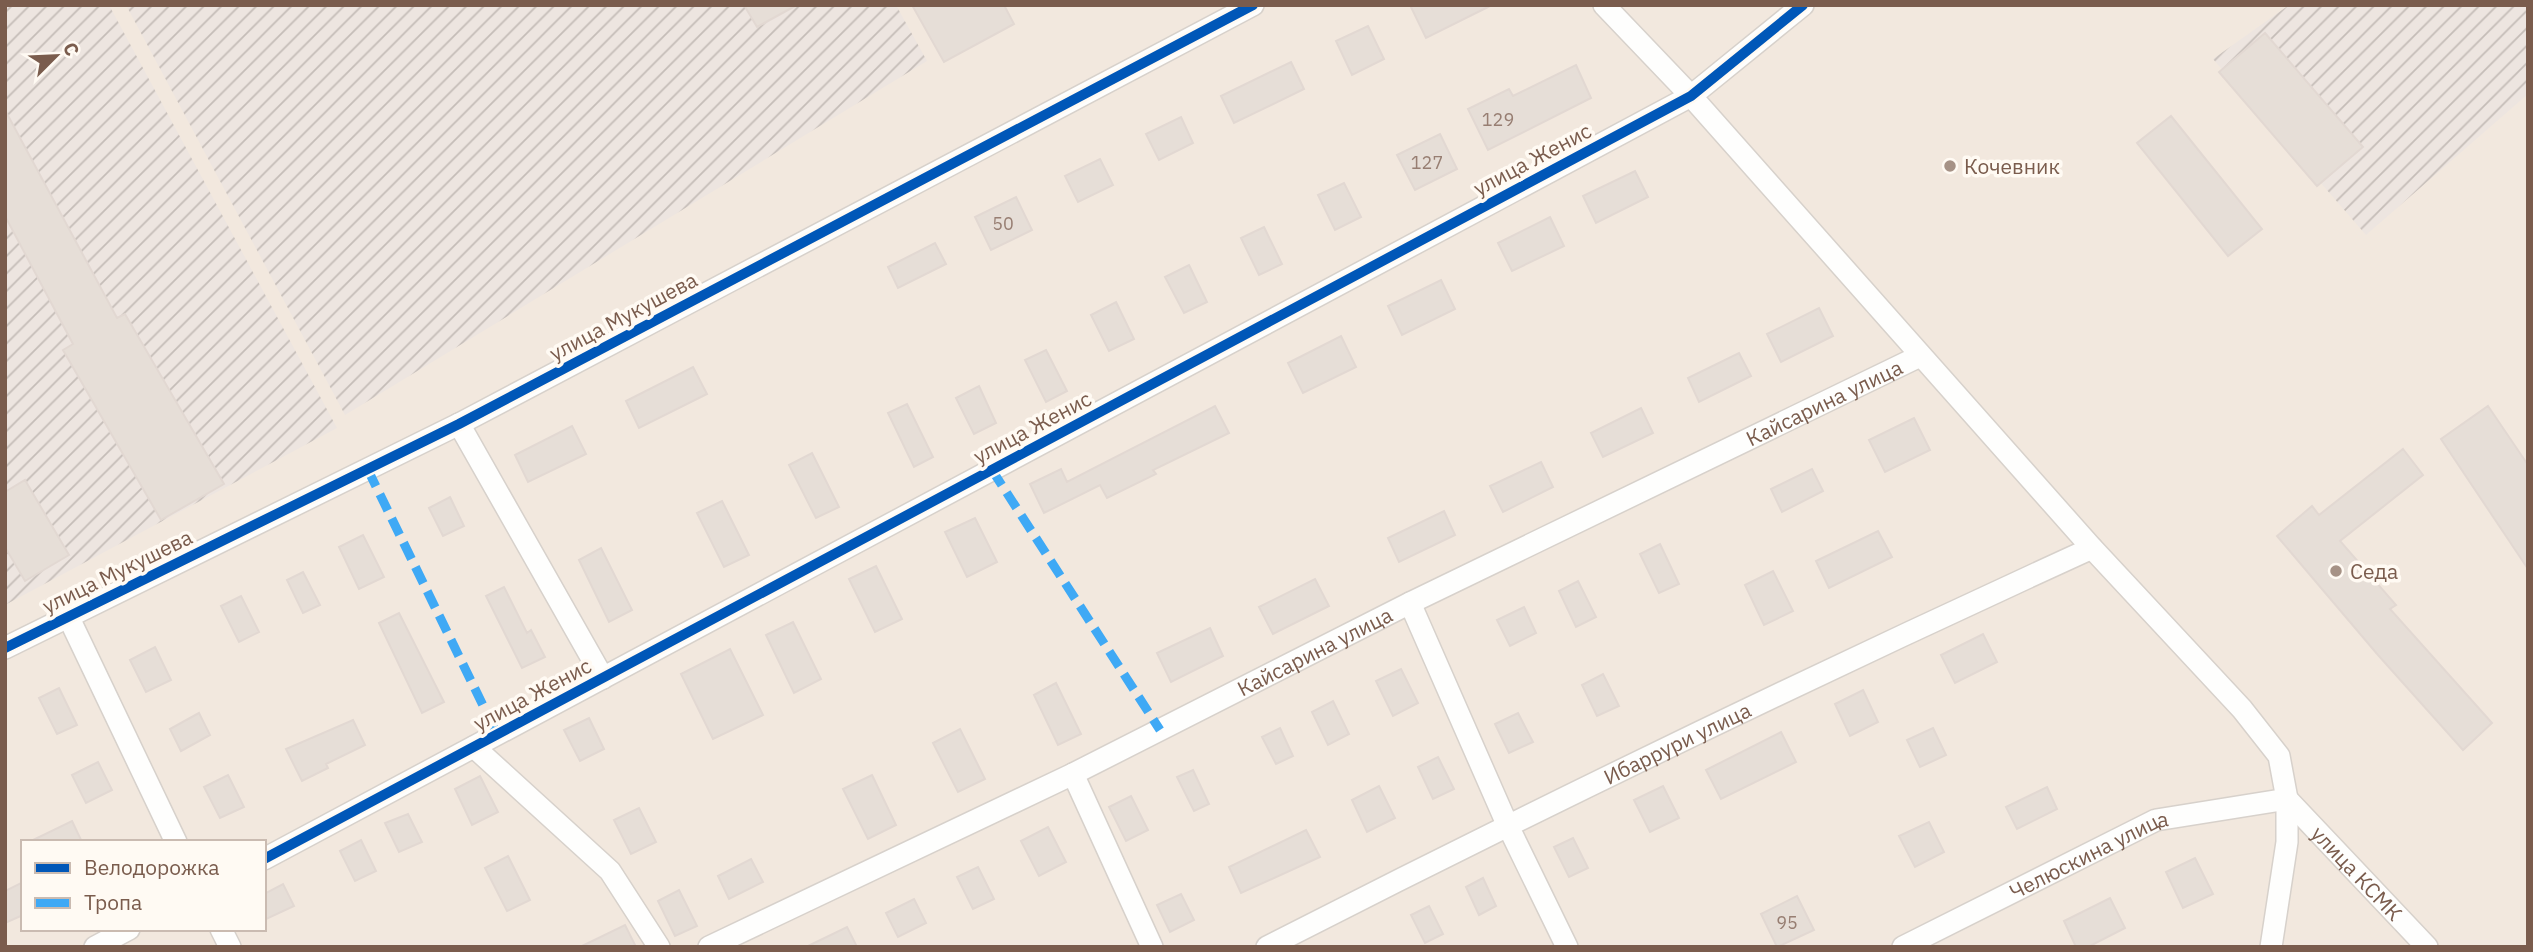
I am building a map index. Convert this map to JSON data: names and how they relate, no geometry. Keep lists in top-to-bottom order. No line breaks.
{"streets":{"street":["улица Женис","улица Мукушева","Кайсарина улица","Ибаррури улица","Челюскина улица","улица КСМК"]},"crossings":[["Челюскина улица","улица КСМК"]],"places":["Кочевник","Седа"],"house_numbers":["129","127","50","95"],"legend":["Велодорожка","Тропа"],"north":"top right"}
